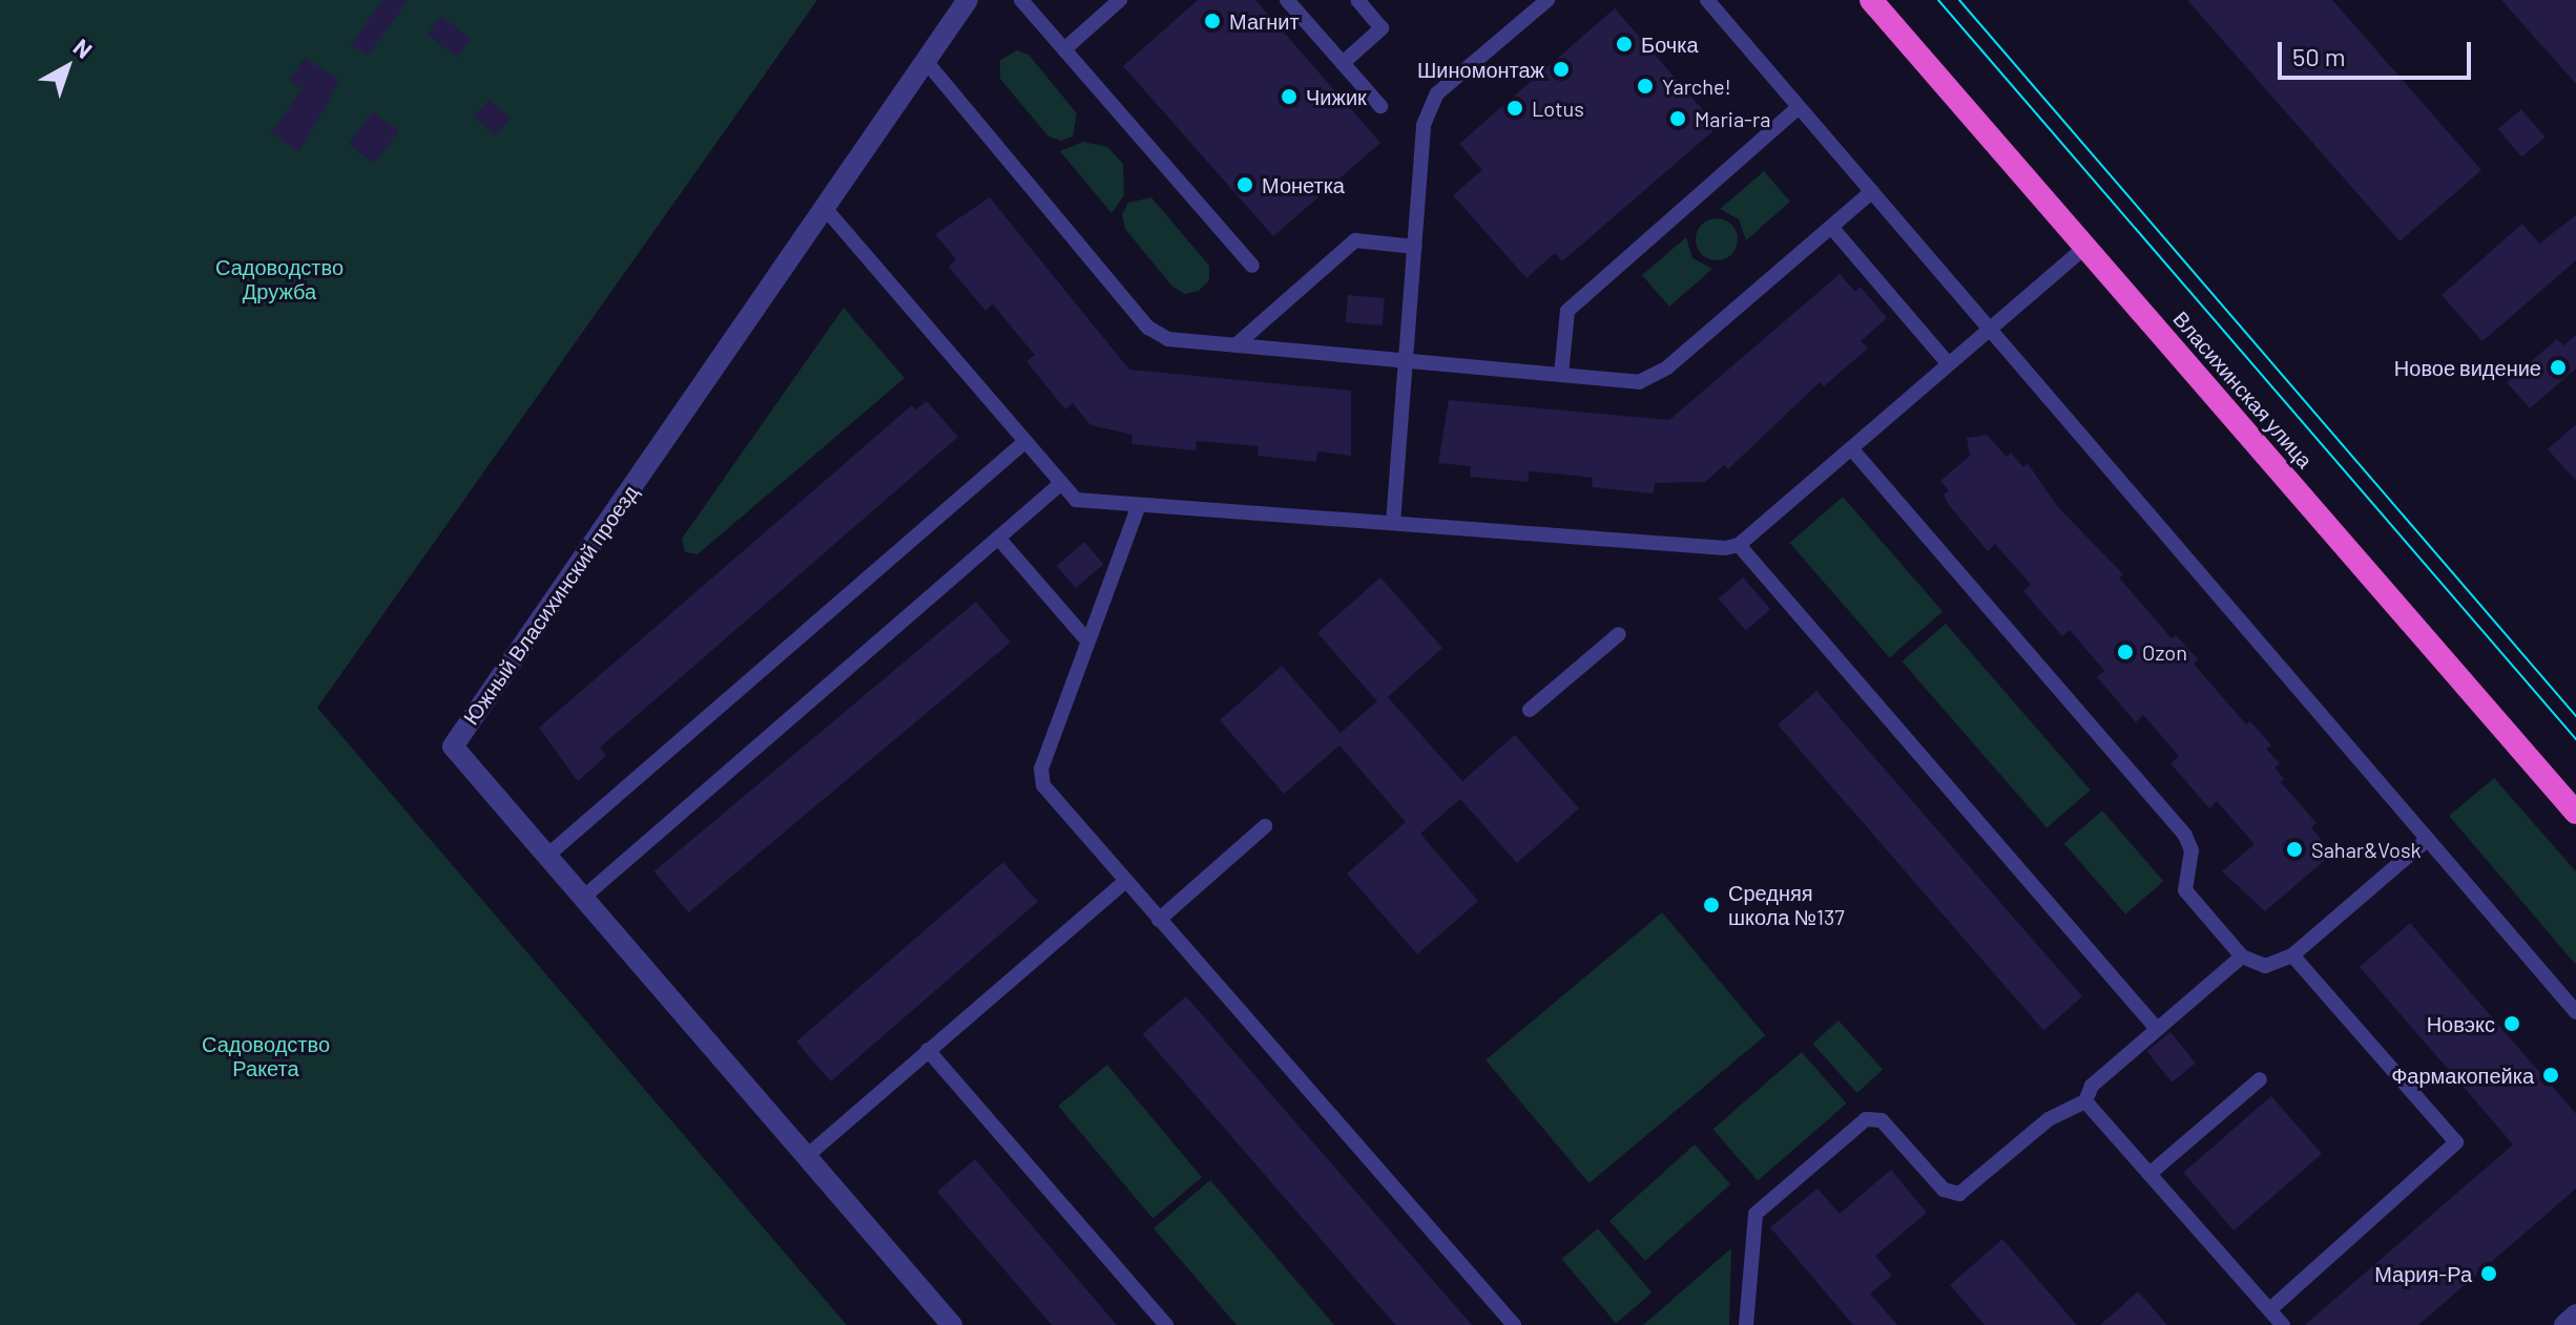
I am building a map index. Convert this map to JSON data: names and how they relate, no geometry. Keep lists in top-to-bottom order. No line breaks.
{"streets":{"highway":["Власихинская улица"],"street":["Южный Власихинский проезд"]},"parks":["Садоводство Дружба","Садоводство Ракета"],"places":["Магнит","Бочка","Шиномонтаж","Yarche!","Чижик","Lotus","Maria-ra","Монетка","Новое видение","Ozon","Sahar&Vosk","Средняя школа №137","Новэкс","Фармакопейка","Мария-Ра"],"scale_bar":"50 m","north":"top right"}
